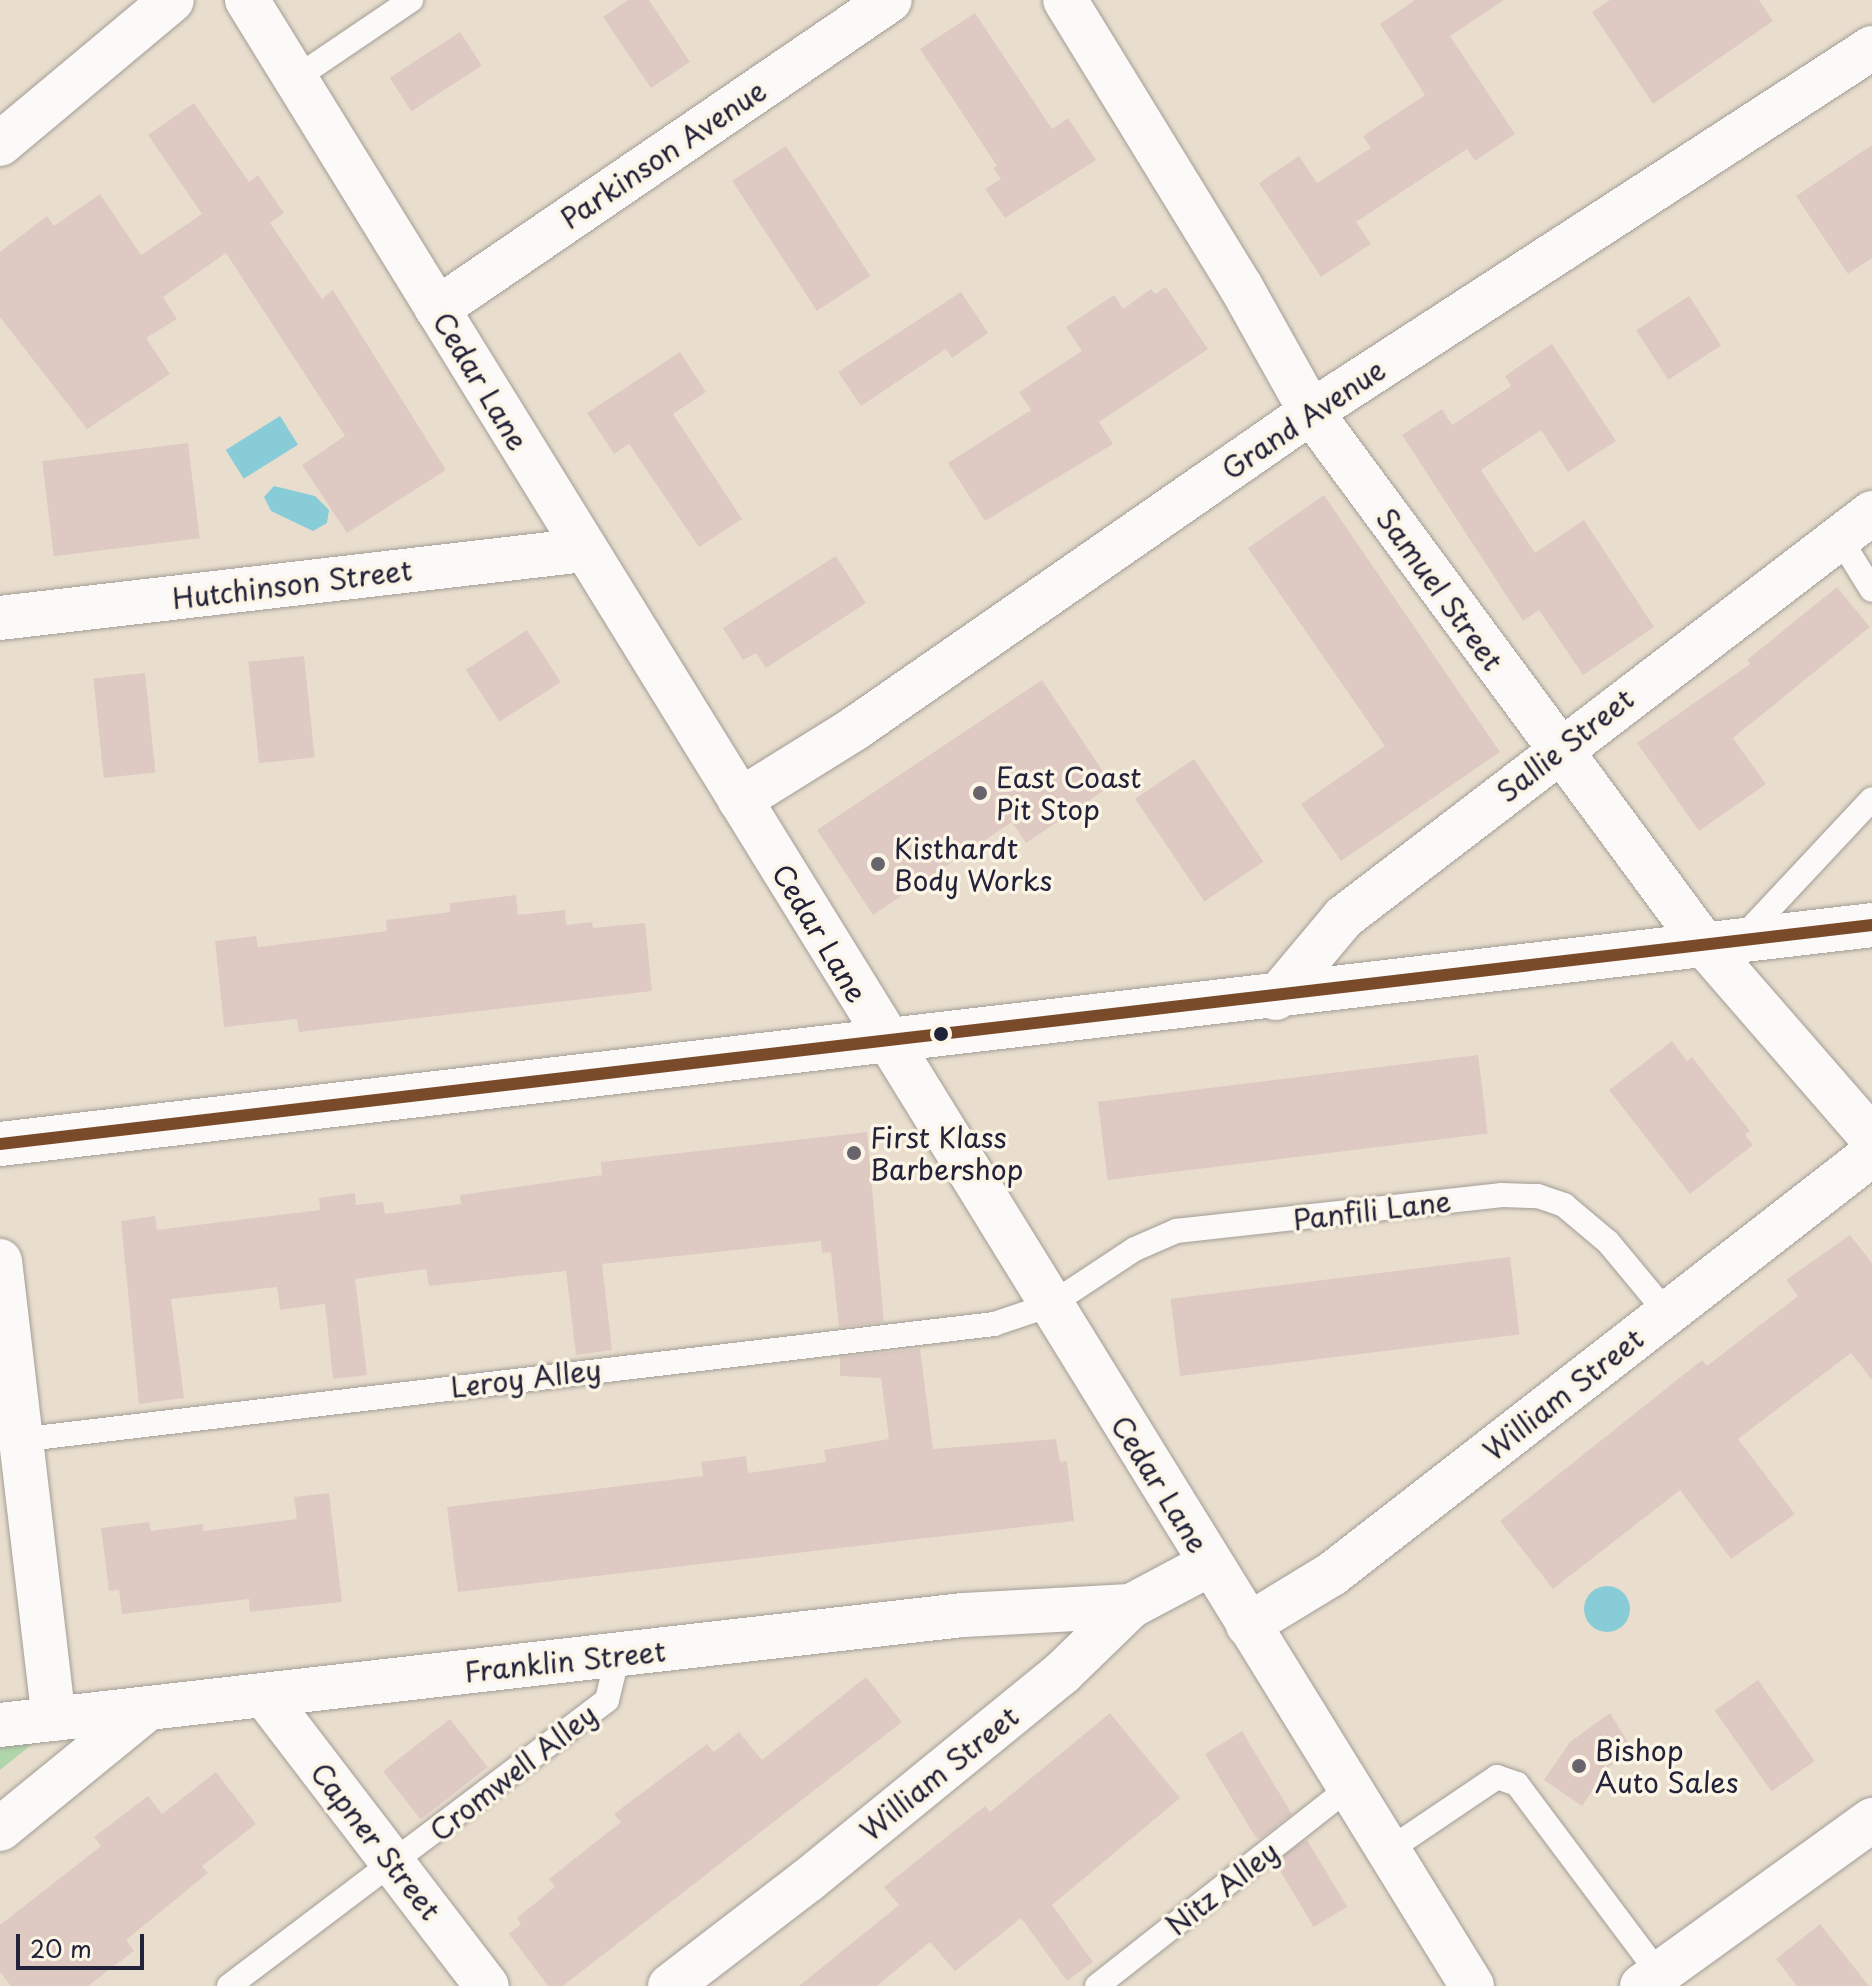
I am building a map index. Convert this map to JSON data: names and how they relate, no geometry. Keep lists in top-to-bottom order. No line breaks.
{"streets":{"street":["Parkinson Avenue","Cedar Lane","Grand Avenue","Hutchinson Street","Samuel Street","Sallie Street","William Street","Franklin Street","Capner Street"],"lane":["Panfili Lane","Leroy Alley","Cromwell Alley","Nitz Alley"]},"crossings":[["Parkinson Avenue","Cedar Lane"],["Cedar Lane","Grand Avenue"],["Cedar Lane","Hutchinson Street"],["Cedar Lane","Panfili Lane"],["Cedar Lane","Leroy Alley"],["Cedar Lane","William Street"],["Cedar Lane","Nitz Alley"],["Grand Avenue","Samuel Street"],["Samuel Street","Sallie Street"],["Panfili Lane","Leroy Alley"],["Panfili Lane","William Street"],["William Street","Franklin Street"],["Franklin Street","Cromwell Alley"],["Franklin Street","Capner Street"],["Cromwell Alley","Capner Street"]],"places":["East Coast Pit Stop","Kisthardt Body Works","First Klass Barbershop","Bishop Auto Sales"],"scale_bar":"20 m"}
